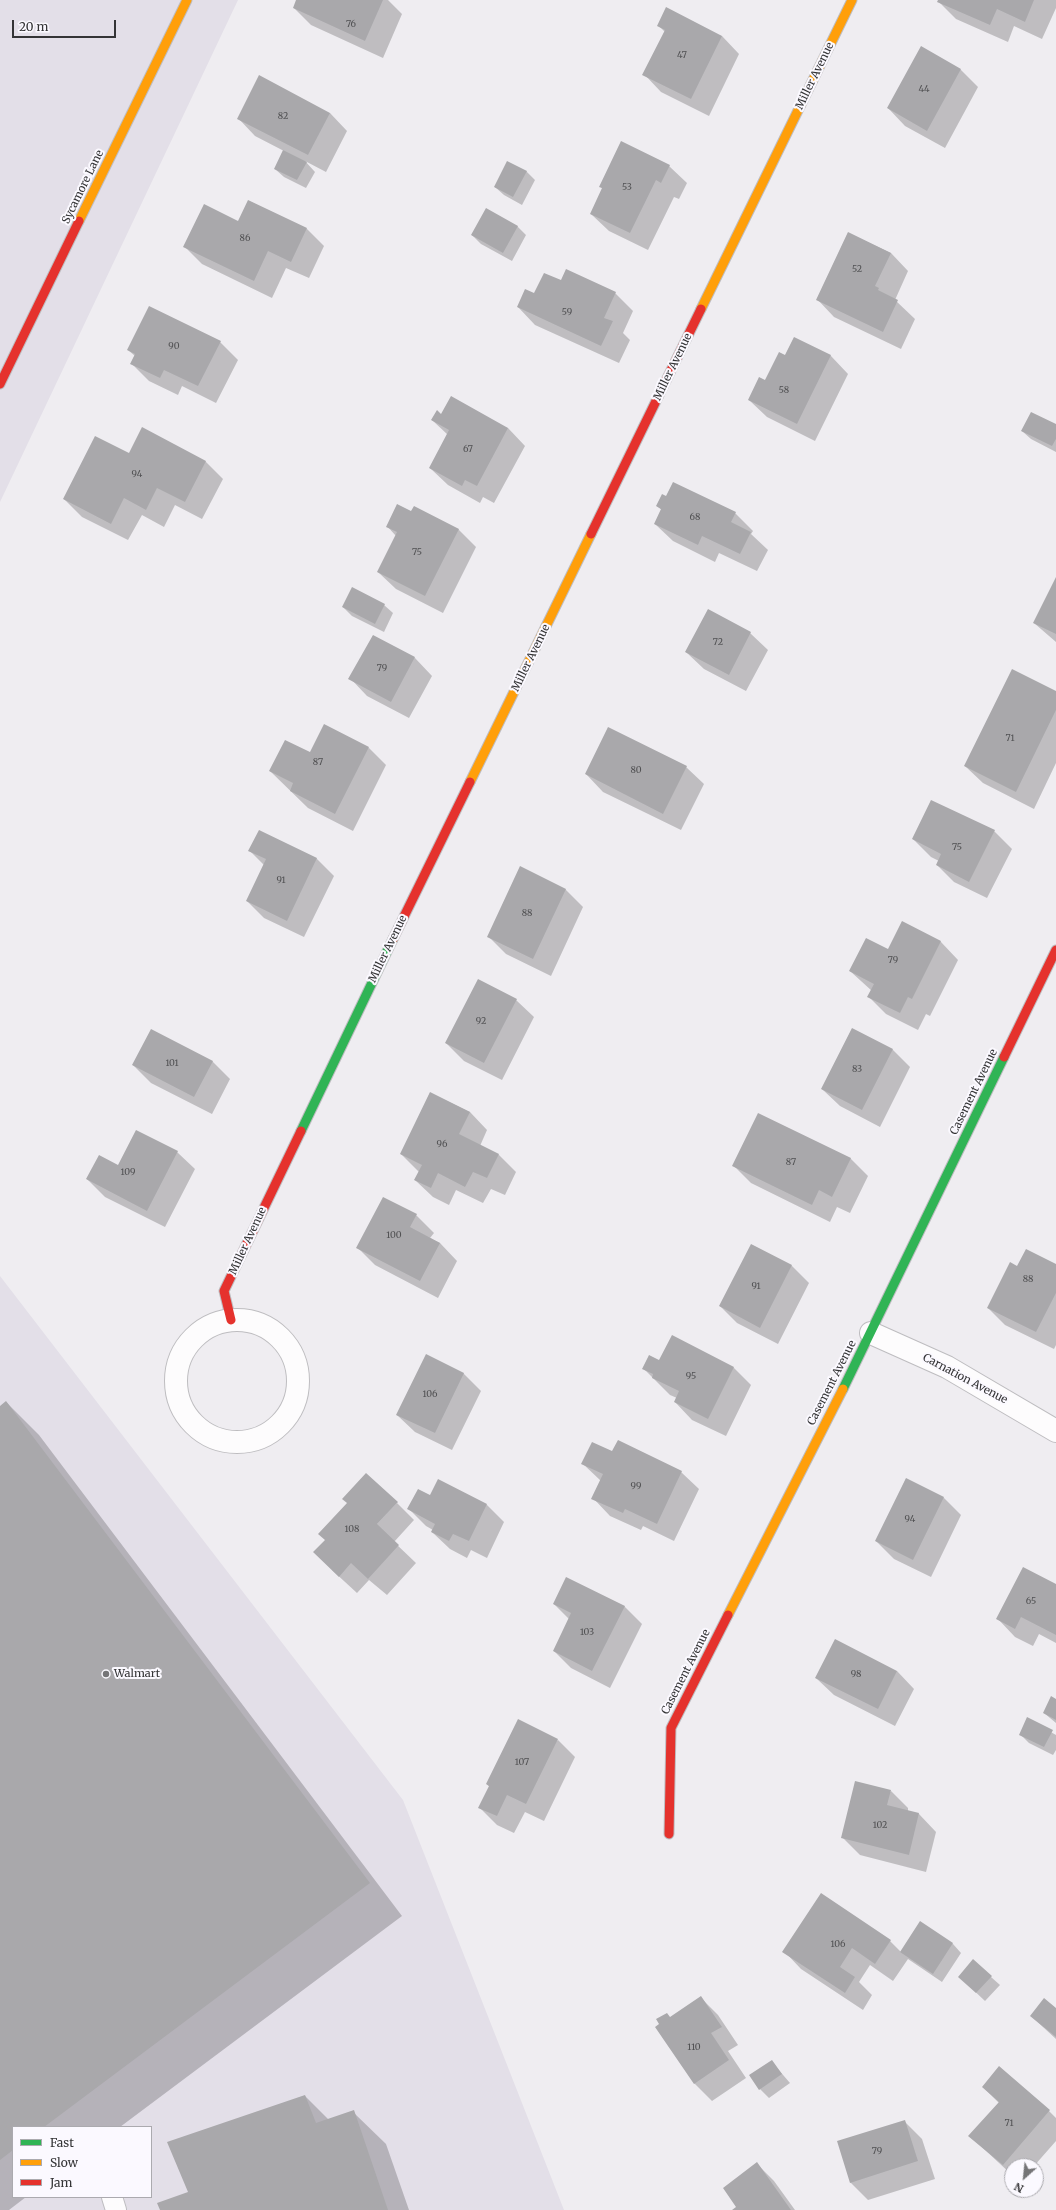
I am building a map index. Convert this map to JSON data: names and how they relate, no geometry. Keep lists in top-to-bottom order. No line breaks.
{"streets":{"street":["Miller Avenue","Sycamore Lane","Casement Avenue","Carnation Avenue"]},"crossings":[["Casement Avenue","Carnation Avenue"]],"places":["Walmart"],"house_numbers":["76","47","44","82","53","86","52","59","90","58","67","94","68","75","72","79","71","87","80","75","91","88","79","92","101","83","96","87","109","100","88","91","95","106","99","94","108","65","103","98","107","102","106","110","71","79"],"legend":["Fast","Slow","Jam"],"scale_bar":"20 m","north":"bottom left"}
